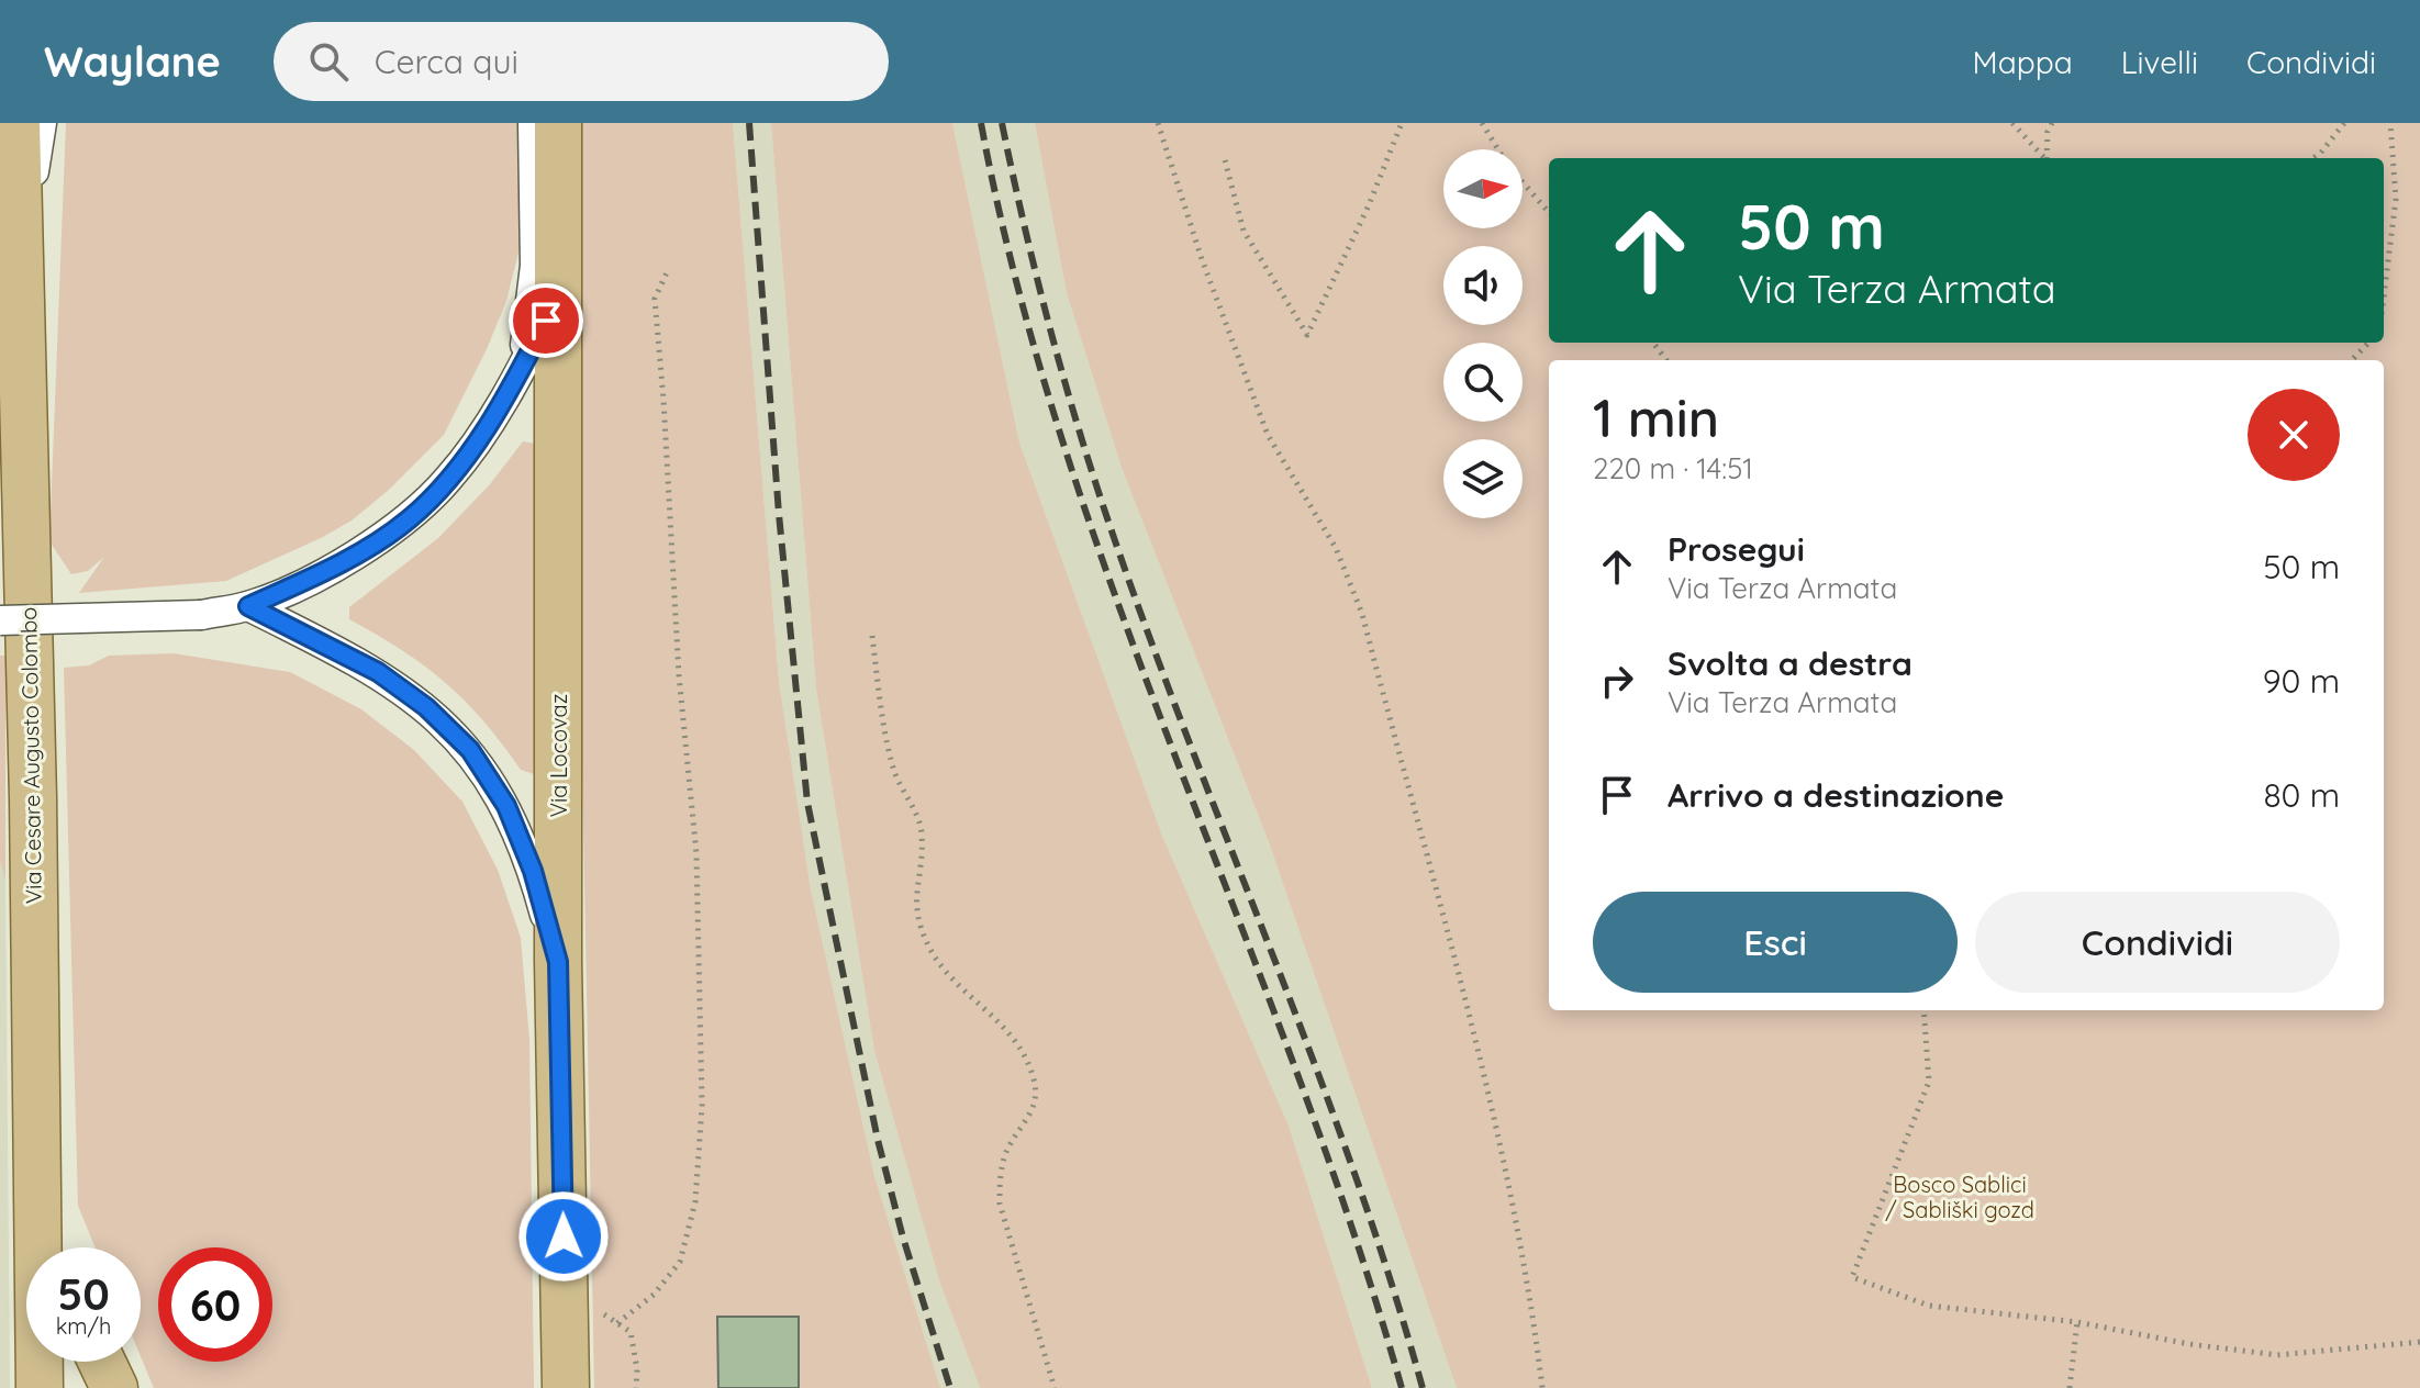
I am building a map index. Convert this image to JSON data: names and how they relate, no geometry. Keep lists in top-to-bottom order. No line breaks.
{"streets":{"main road":["Via Cesare Augusto Colombo","Via Locovaz"]},"parks":["Bosco Sablici / Sabliški gozd"],"north":"right","page":{"header":"Waylane","search":"Cerca qui","nav":["Mappa","Livelli","Condividi"],"turn":["50 m","Via Terza Armata"],"heading":["1 min","220 m · 14:51"],"list":[{"name":"Prosegui","note":"Via Terza Armata","value":"50 m"},{"name":"Svolta a destra","note":"Via Terza Armata","value":"90 m"},{"name":"Arrivo a destinazione","value":"80 m"}],"buttons":["Esci","Condividi"],"speed":"50 km/h","limit":"60"}}
